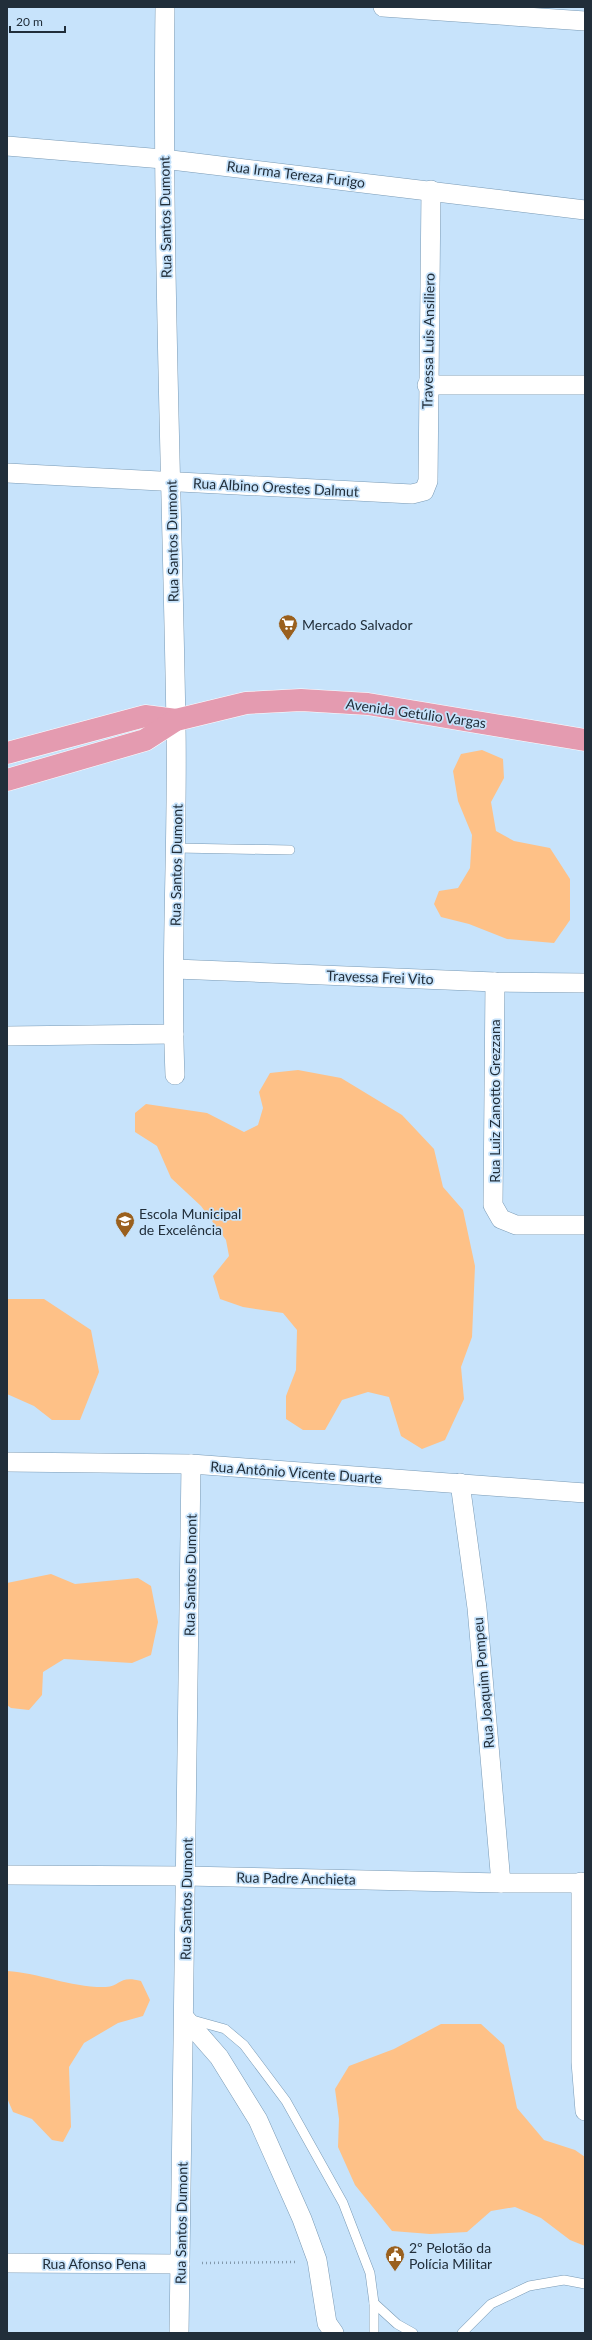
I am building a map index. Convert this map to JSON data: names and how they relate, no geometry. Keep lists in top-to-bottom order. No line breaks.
{"streets":{"main road":["Avenida Getúlio Vargas"],"street":["Rua Irma Tereza Furigo","Rua Santos Dumont","Travessa Luis Ansiliero","Rua Albino Orestes Dalmut","Travessa Frei Vito","Rua Luiz Zanotto Grezzana","Rua Antônio Vicente Duarte","Rua Joaquim Pompeu","Rua Padre Anchieta","Rua Afonso Pena"]},"crossings":[["Rua Irma Tereza Furigo","Rua Santos Dumont"],["Rua Irma Tereza Furigo","Travessa Luis Ansiliero"],["Rua Santos Dumont","Rua Albino Orestes Dalmut"],["Rua Santos Dumont","Avenida Getúlio Vargas"],["Rua Santos Dumont","Travessa Frei Vito"],["Rua Santos Dumont","Rua Antônio Vicente Duarte"],["Rua Santos Dumont","Rua Padre Anchieta"],["Rua Santos Dumont","Rua Afonso Pena"],["Travessa Luis Ansiliero","Rua Albino Orestes Dalmut"],["Travessa Frei Vito","Rua Luiz Zanotto Grezzana"],["Rua Antônio Vicente Duarte","Rua Joaquim Pompeu"],["Rua Joaquim Pompeu","Rua Padre Anchieta"]],"places":{"supermarket":["Mercado Salvador"],"school or university":["Escola Municipal de Excelência"],"public building":["2º Pelotão da Polícia Militar"]},"scale_bar":"20 m"}
